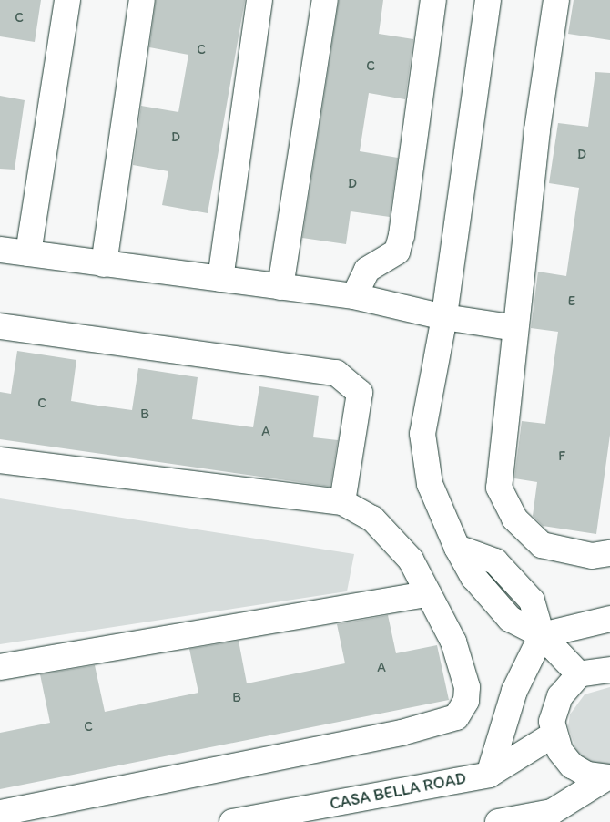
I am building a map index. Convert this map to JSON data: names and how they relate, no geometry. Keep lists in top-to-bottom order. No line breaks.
{"streets":{"street":["CASA BELLA ROAD"]},"house_numbers":["C","C","C","D","D","D","E","C","B","A","F","A","B","C"]}
